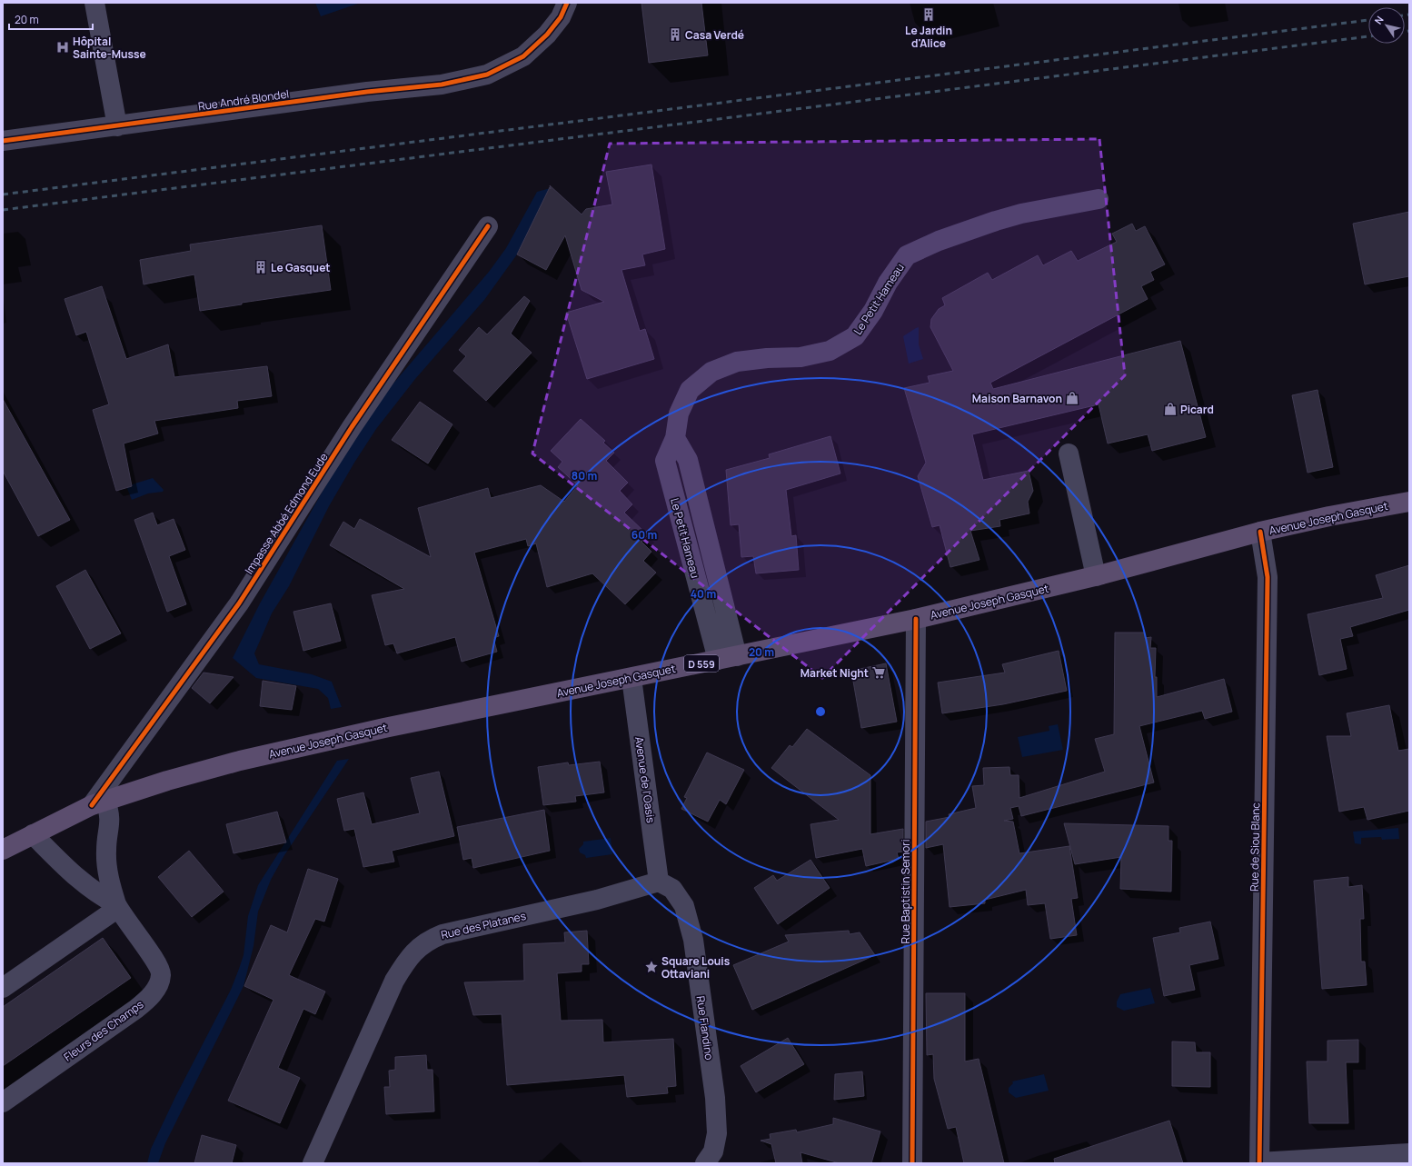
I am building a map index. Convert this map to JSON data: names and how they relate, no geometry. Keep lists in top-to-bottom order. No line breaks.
{"streets":{"main road":["Avenue Joseph Gasquet","D 559"],"street":["Rue André Blondel","Le Petit Hameau","Impasse Abbé Edmond Eude","Avenue de l'Oasis","Rue de Siou Blanc","Rue Baptistin Semori","Rue des Platanes","Rue Fiandino","Fleurs des Champs"]},"crossings":[["Le Petit Hameau","Avenue Joseph Gasquet"],["Impasse Abbé Edmond Eude","Avenue Joseph Gasquet"],["Avenue Joseph Gasquet","Avenue de l'Oasis"],["Avenue Joseph Gasquet","Rue de Siou Blanc"],["Avenue Joseph Gasquet","Rue Baptistin Semori"],["Avenue de l'Oasis","Rue des Platanes"],["Avenue de l'Oasis","Rue Fiandino"],["Rue des Platanes","Rue Fiandino"]],"places":{"building":["Le Jardin d'Alice","Casa Verdé","Le Gasquet"],"hospital":["Hôpital Sainte-Musse"],"shop":["Maison Barnavon","Picard"],"supermarket":["Market Night"],"place":["Square Louis Ottaviani"]},"scale_bar":"20 m","north":"top left","rings":["80 m","60 m","40 m","20 m"]}
